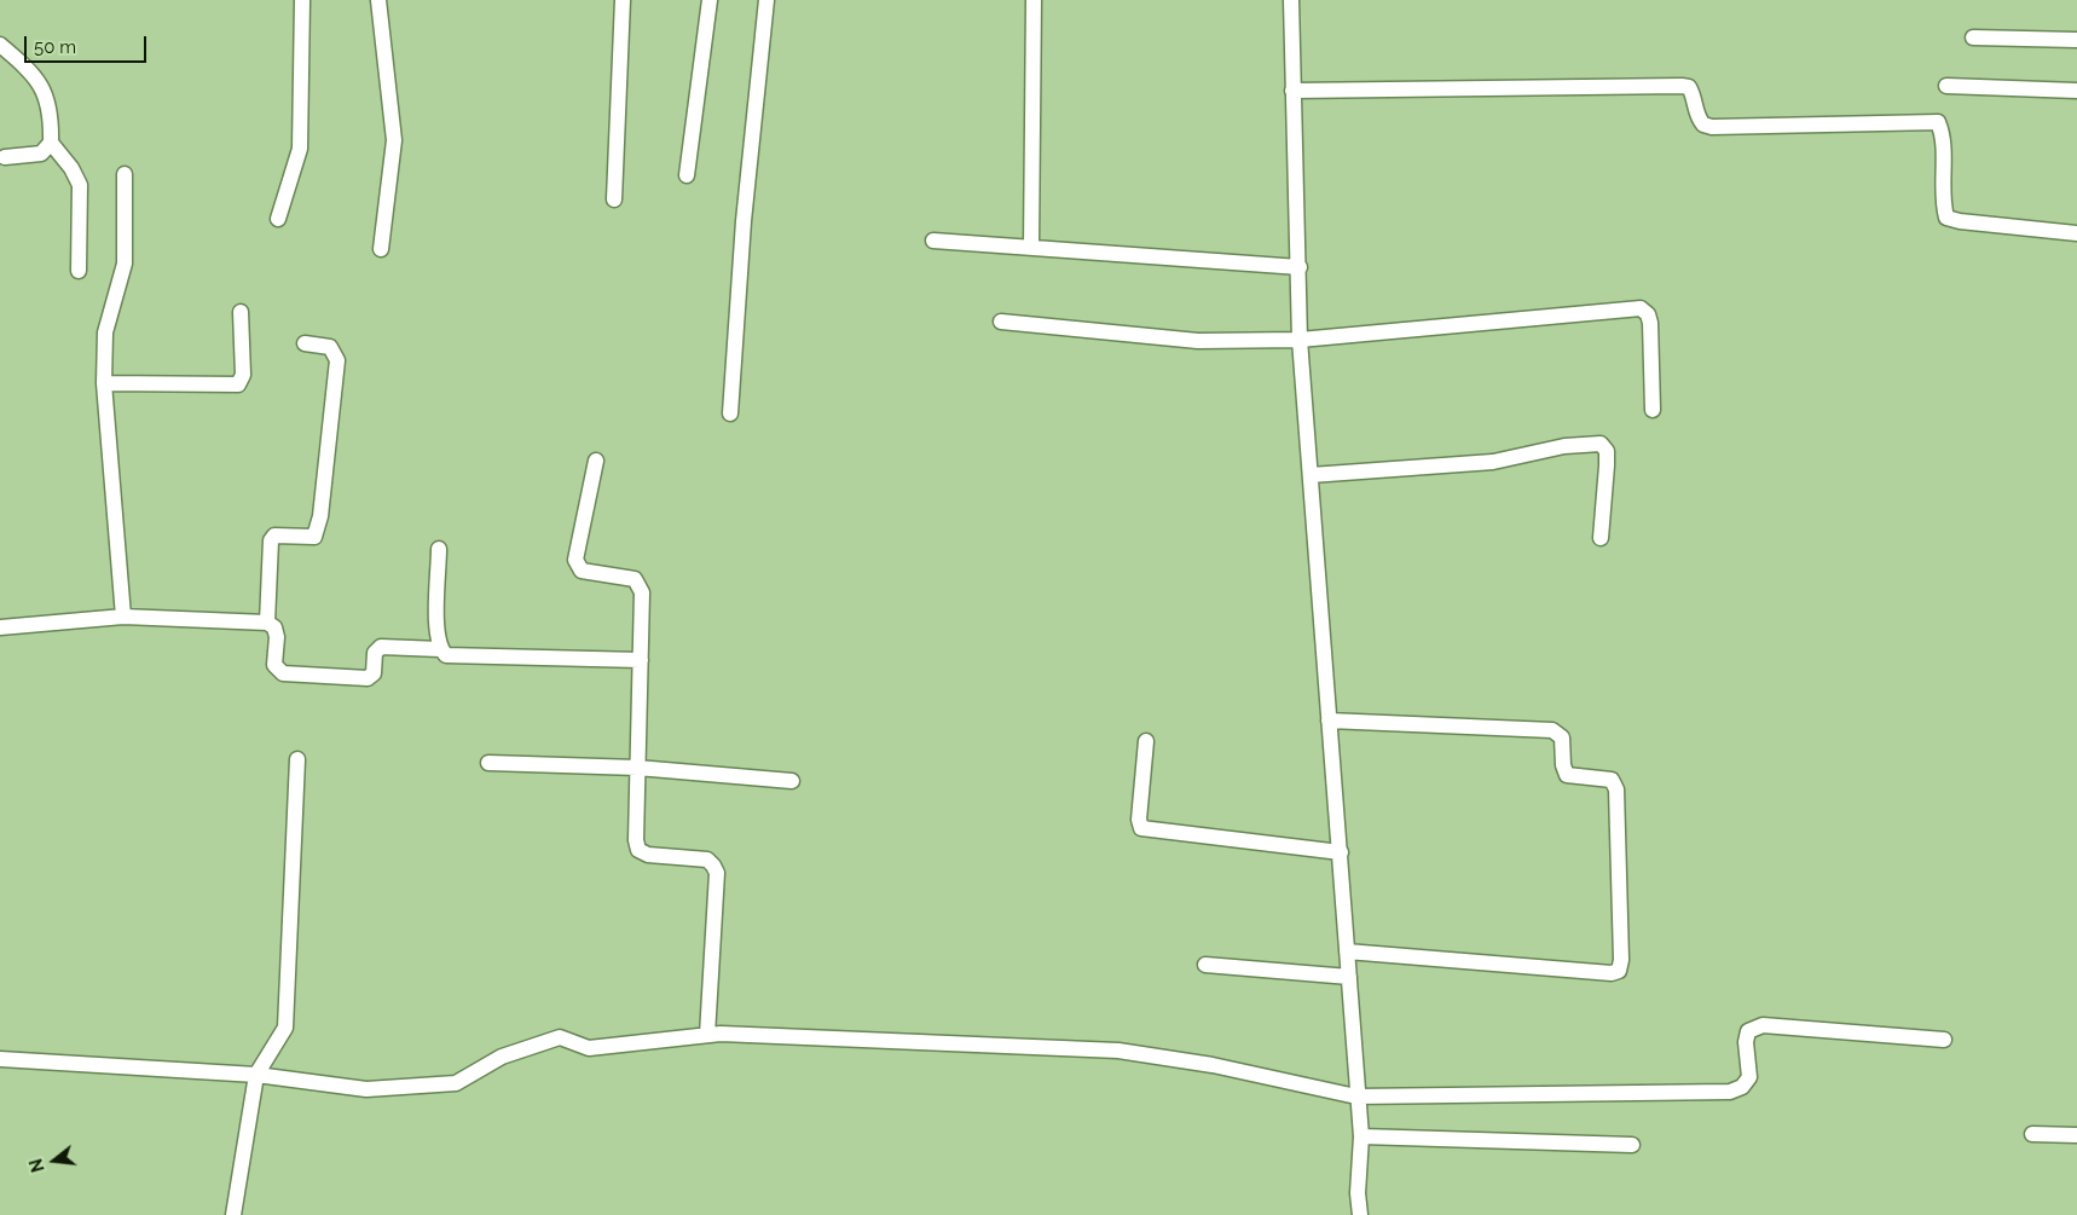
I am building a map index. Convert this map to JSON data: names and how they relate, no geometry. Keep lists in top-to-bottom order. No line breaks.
{"scale_bar":"50 m","north":"left"}
